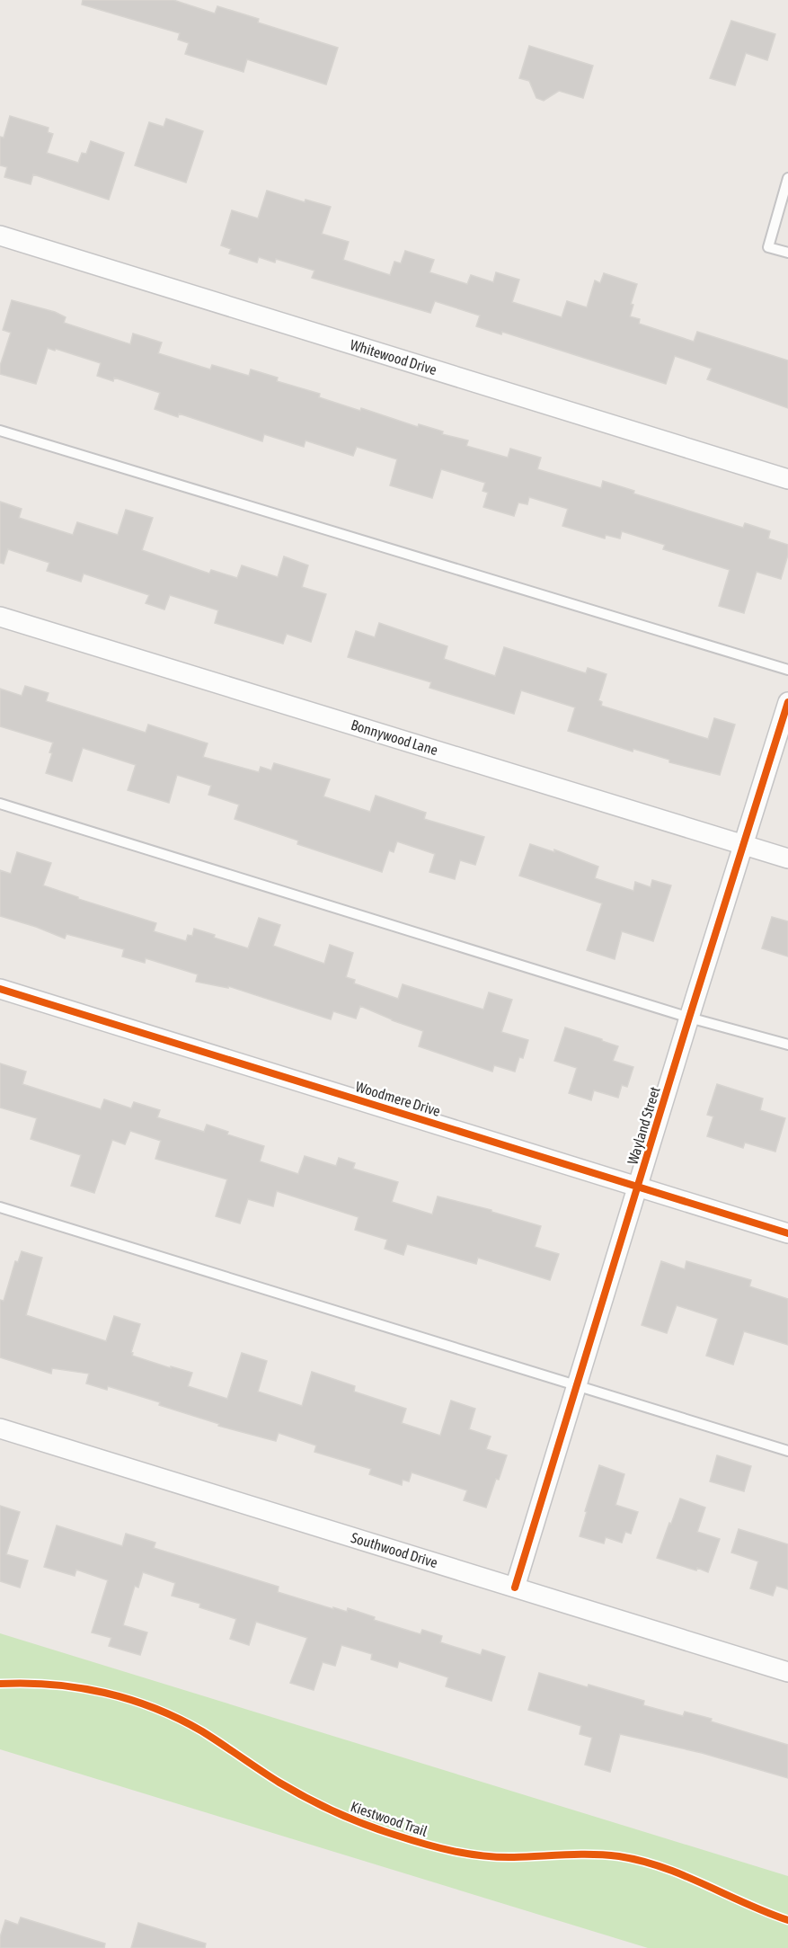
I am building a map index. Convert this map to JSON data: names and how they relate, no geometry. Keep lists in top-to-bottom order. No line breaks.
{"streets":{"street":["Whitewood Drive","Bonnywood Lane","Woodmere Drive","Wayland Street","Southwood Drive"],"cycle path":["Kiestwood Trail"]},"crossings":[["Bonnywood Lane","Wayland Street"],["Woodmere Drive","Wayland Street"],["Wayland Street","Southwood Drive"]]}
